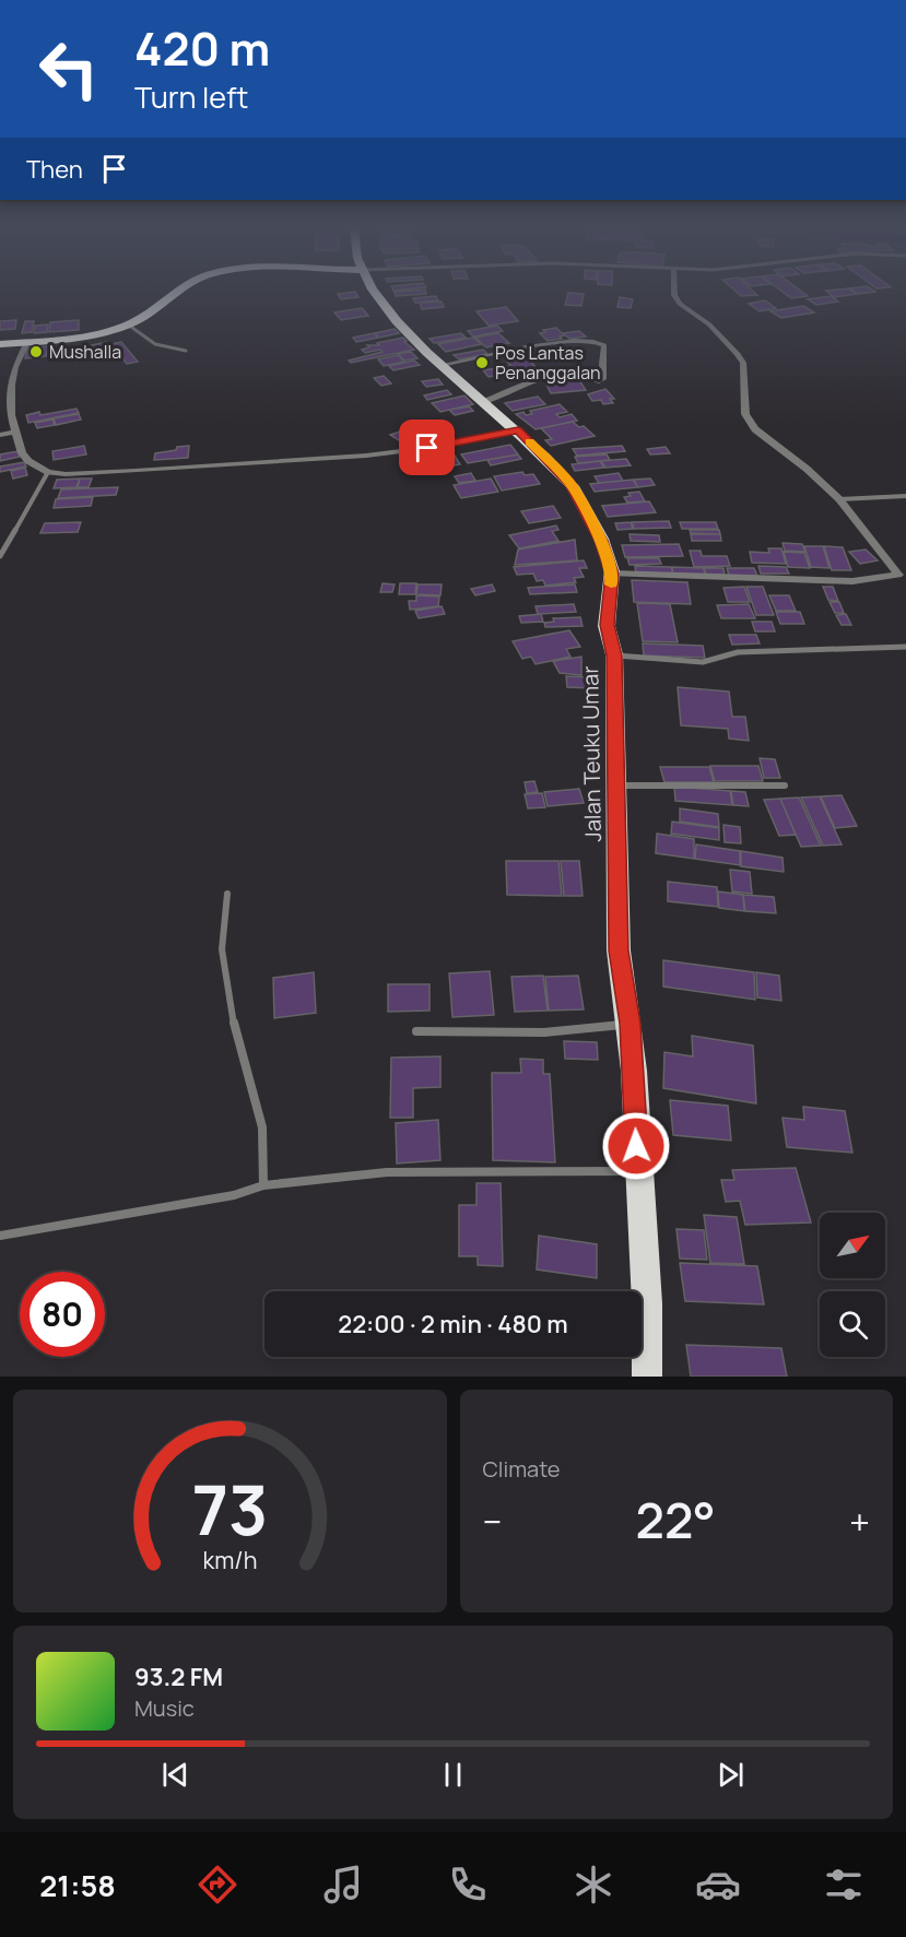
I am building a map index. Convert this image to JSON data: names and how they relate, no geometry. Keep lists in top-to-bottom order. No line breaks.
{"streets":{"highway":["Jalan Teuku Umar"]},"places":["Mushalla","Pos Lantas Penanggalan"],"north":"top right","page":{"turn":["420 m","Turn left"],"then":"Then","limit":"80","trip":"22:00 · 2 min · 480 m","tile":"Climate","heat":["−","22°","+"],"song":["93.2 FM","Music"],"tabs":"21:58","gauge":["73","km/h"]}}
